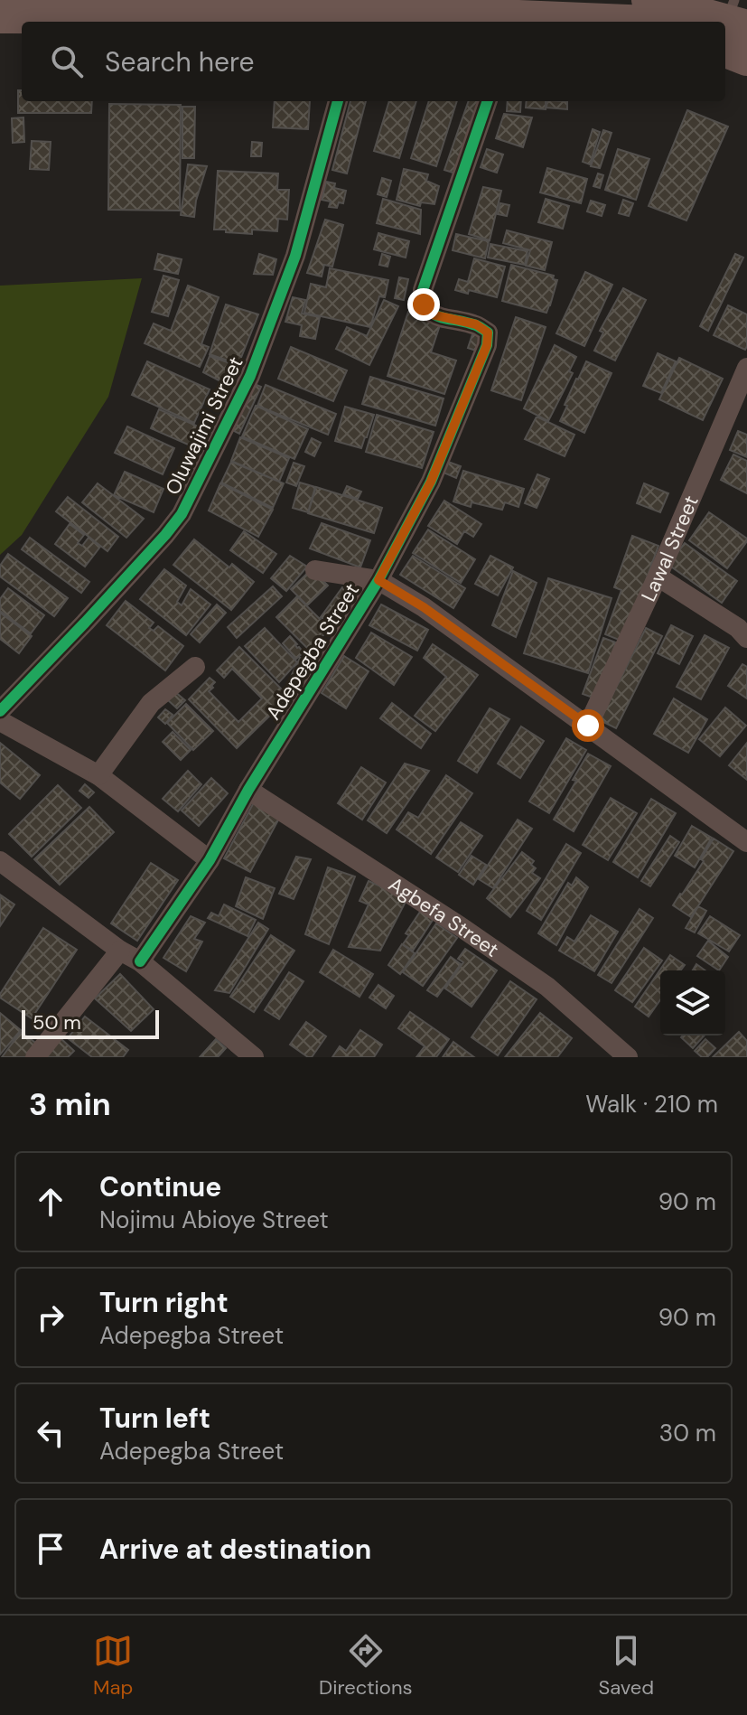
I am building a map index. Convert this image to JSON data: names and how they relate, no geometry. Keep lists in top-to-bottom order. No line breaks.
{"streets":{"street":["Oluwajimi Street","Lawal Street","Adepegba Street","Agbefa Street"]},"crossings":[["Adepegba Street","Agbefa Street"]],"scale_bar":"50 m","page":{"search":"Search here","scale":"50 m","heading":["3 min","Walk · 210 m"],"list":[["Continue","Nojimu Abioye Street","90 m"],["Turn right","Adepegba Street","90 m"],["Turn left","Adepegba Street","30 m"],"Arrive at destination"],"nav":["Map","Directions","Saved"]}}
